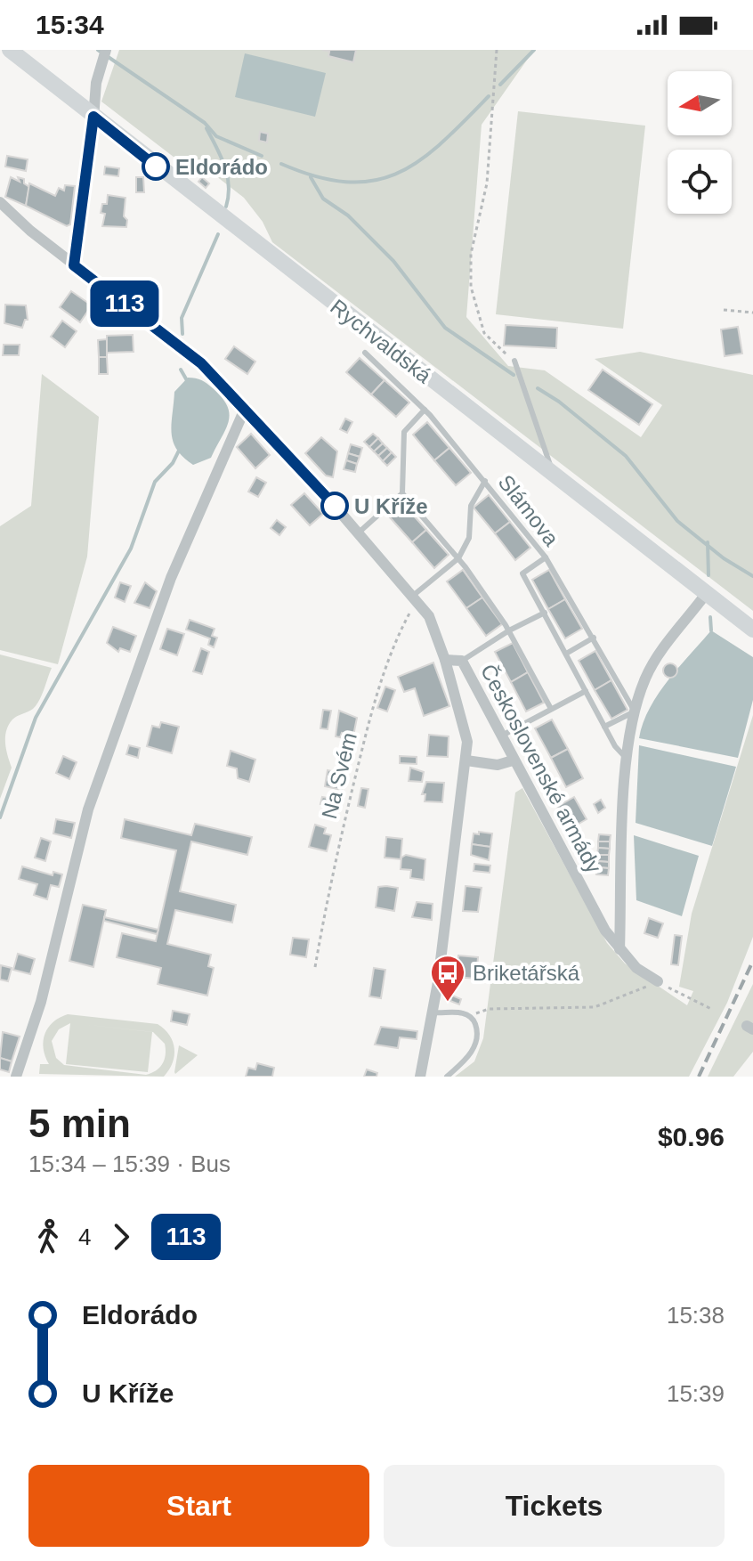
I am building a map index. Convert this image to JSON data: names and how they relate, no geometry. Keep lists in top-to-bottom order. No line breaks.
{"streets":{"street":["Rychvaldská","Československé armády"],"lane":["Slámova"],"path":["Na Svém"]},"places":{"other":["Eldorádo","U Kříže"],"bus stop":["Briketářská"]},"lines":["bus line 113"],"north":"left","page":{"status":"15:34","on_map":"113","heading":["5 min","15:34 – 15:39 · Bus","$0.96"],"legs":["4","113"],"list":[{"name":"Eldorádo","value":"15:38"},{"name":"U Kříže","value":"15:39"}],"buttons":["Start","Tickets"]}}
